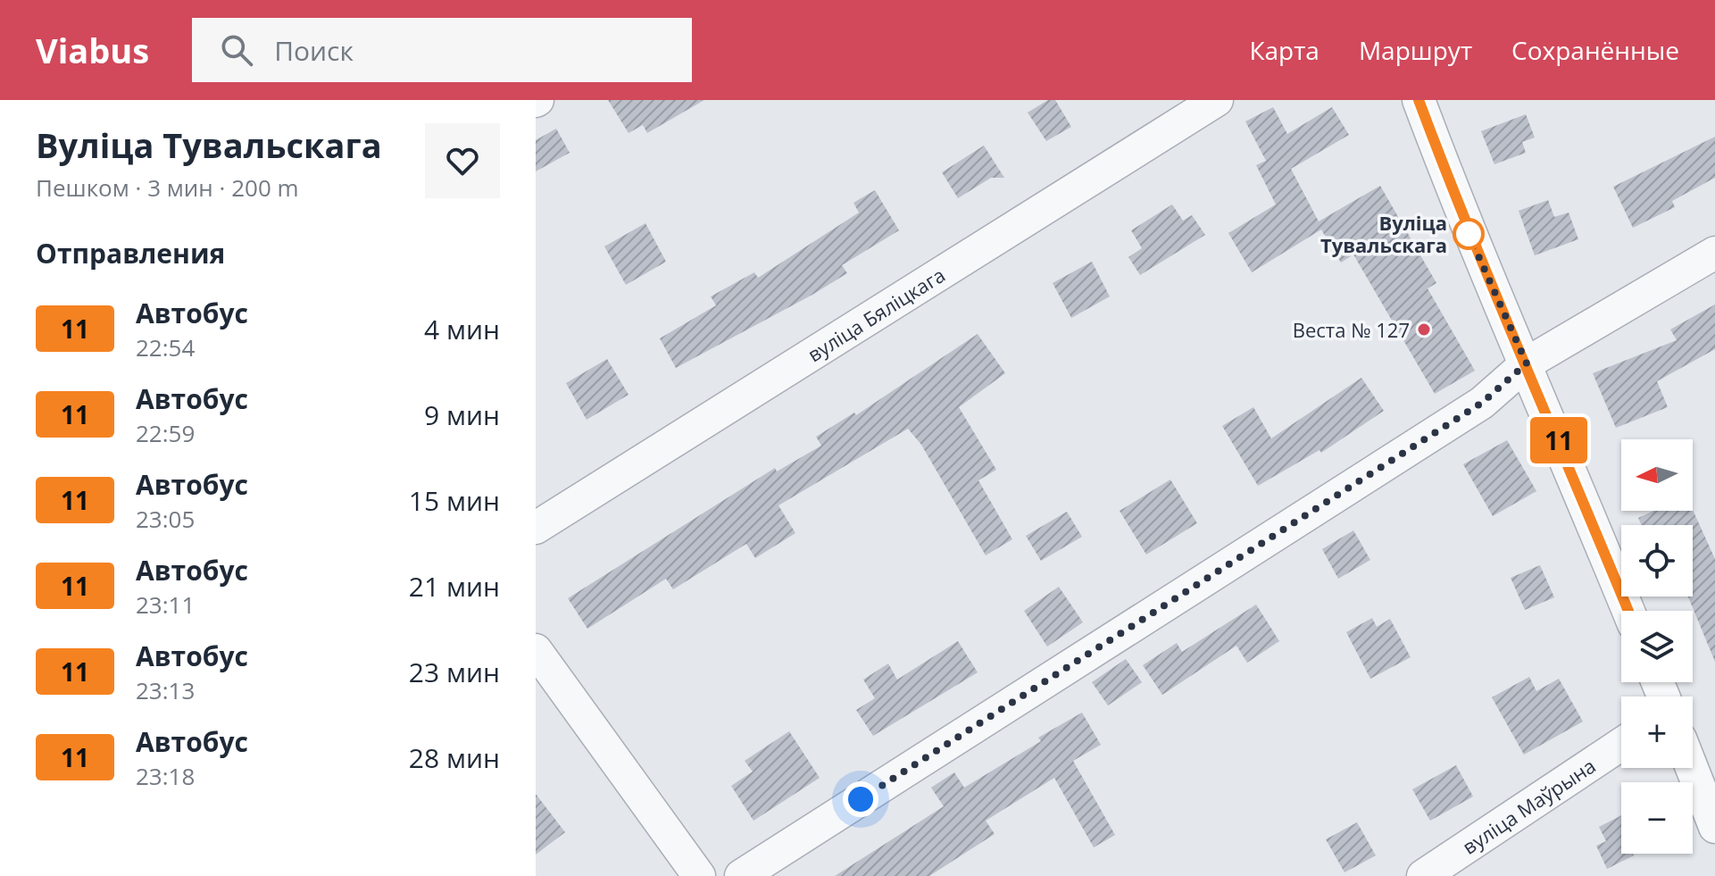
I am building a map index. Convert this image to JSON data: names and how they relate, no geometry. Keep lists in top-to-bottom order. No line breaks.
{"streets":{"street":["вуліца Бяліцкага","вуліца Маўрына"]},"places":["Вуліца Тувальскага","Веста № 127"],"lines":["bus line 11"],"north":"left","page":{"header":"Viabus","search":"Поиск","nav":["Карта","Маршрут","Сохранённые"],"heading":[["Вуліца Тувальскага","Пешком · 3 мин · 200 m"],"Отправления"],"on_map":"11","list":[{"mark":"11","name":"Автобус","note":"22:54","value":"4 мин"},{"mark":"11","name":"Автобус","note":"22:59","value":"9 мин"},{"mark":"11","name":"Автобус","note":"23:05","value":"15 мин"},{"mark":"11","name":"Автобус","note":"23:11","value":"21 мин"},{"mark":"11","name":"Автобус","note":"23:13","value":"23 мин"},{"mark":"11","name":"Автобус","note":"23:18","value":"28 мин"}],"map_buttons":["+","−"]}}
